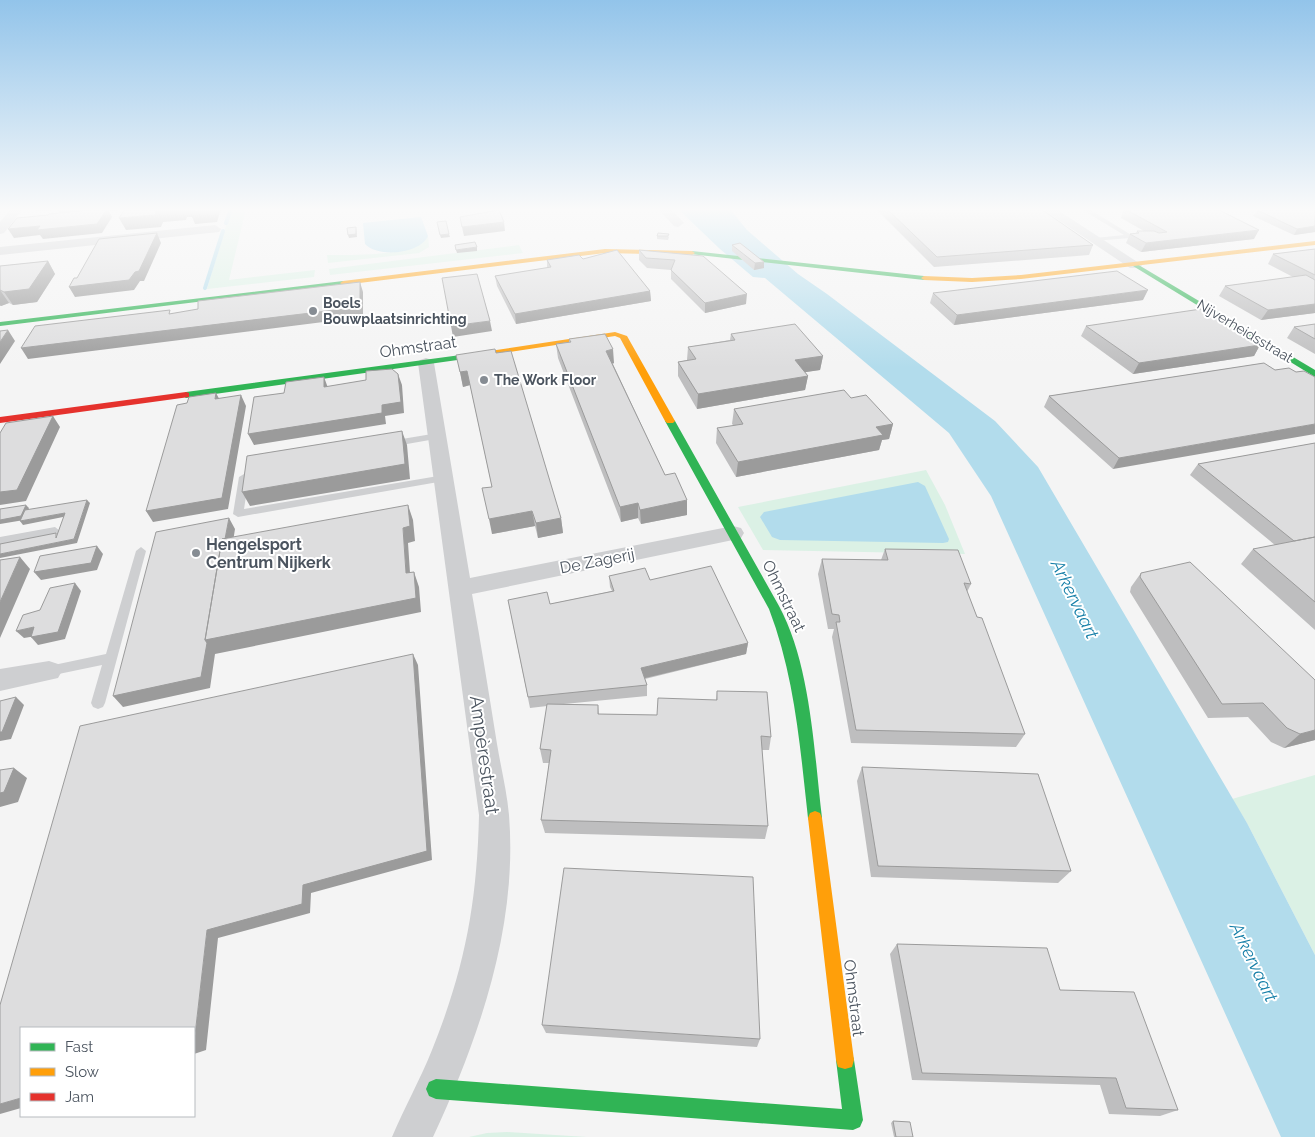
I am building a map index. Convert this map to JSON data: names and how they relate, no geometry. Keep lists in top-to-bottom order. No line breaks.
{"streets":{"street":["Nijverheidsstraat","Ohmstraat","De Zagerij","Ampèrestraat"]},"crossings":[["Ohmstraat","De Zagerij"],["Ohmstraat","Ampèrestraat"],["De Zagerij","Ampèrestraat"]],"water":["Arkervaart"],"places":["Boels Bouwplaatsinrichting","The Work Floor","Hengelsport Centrum Nijkerk"],"legend":["Fast","Slow","Jam"]}
